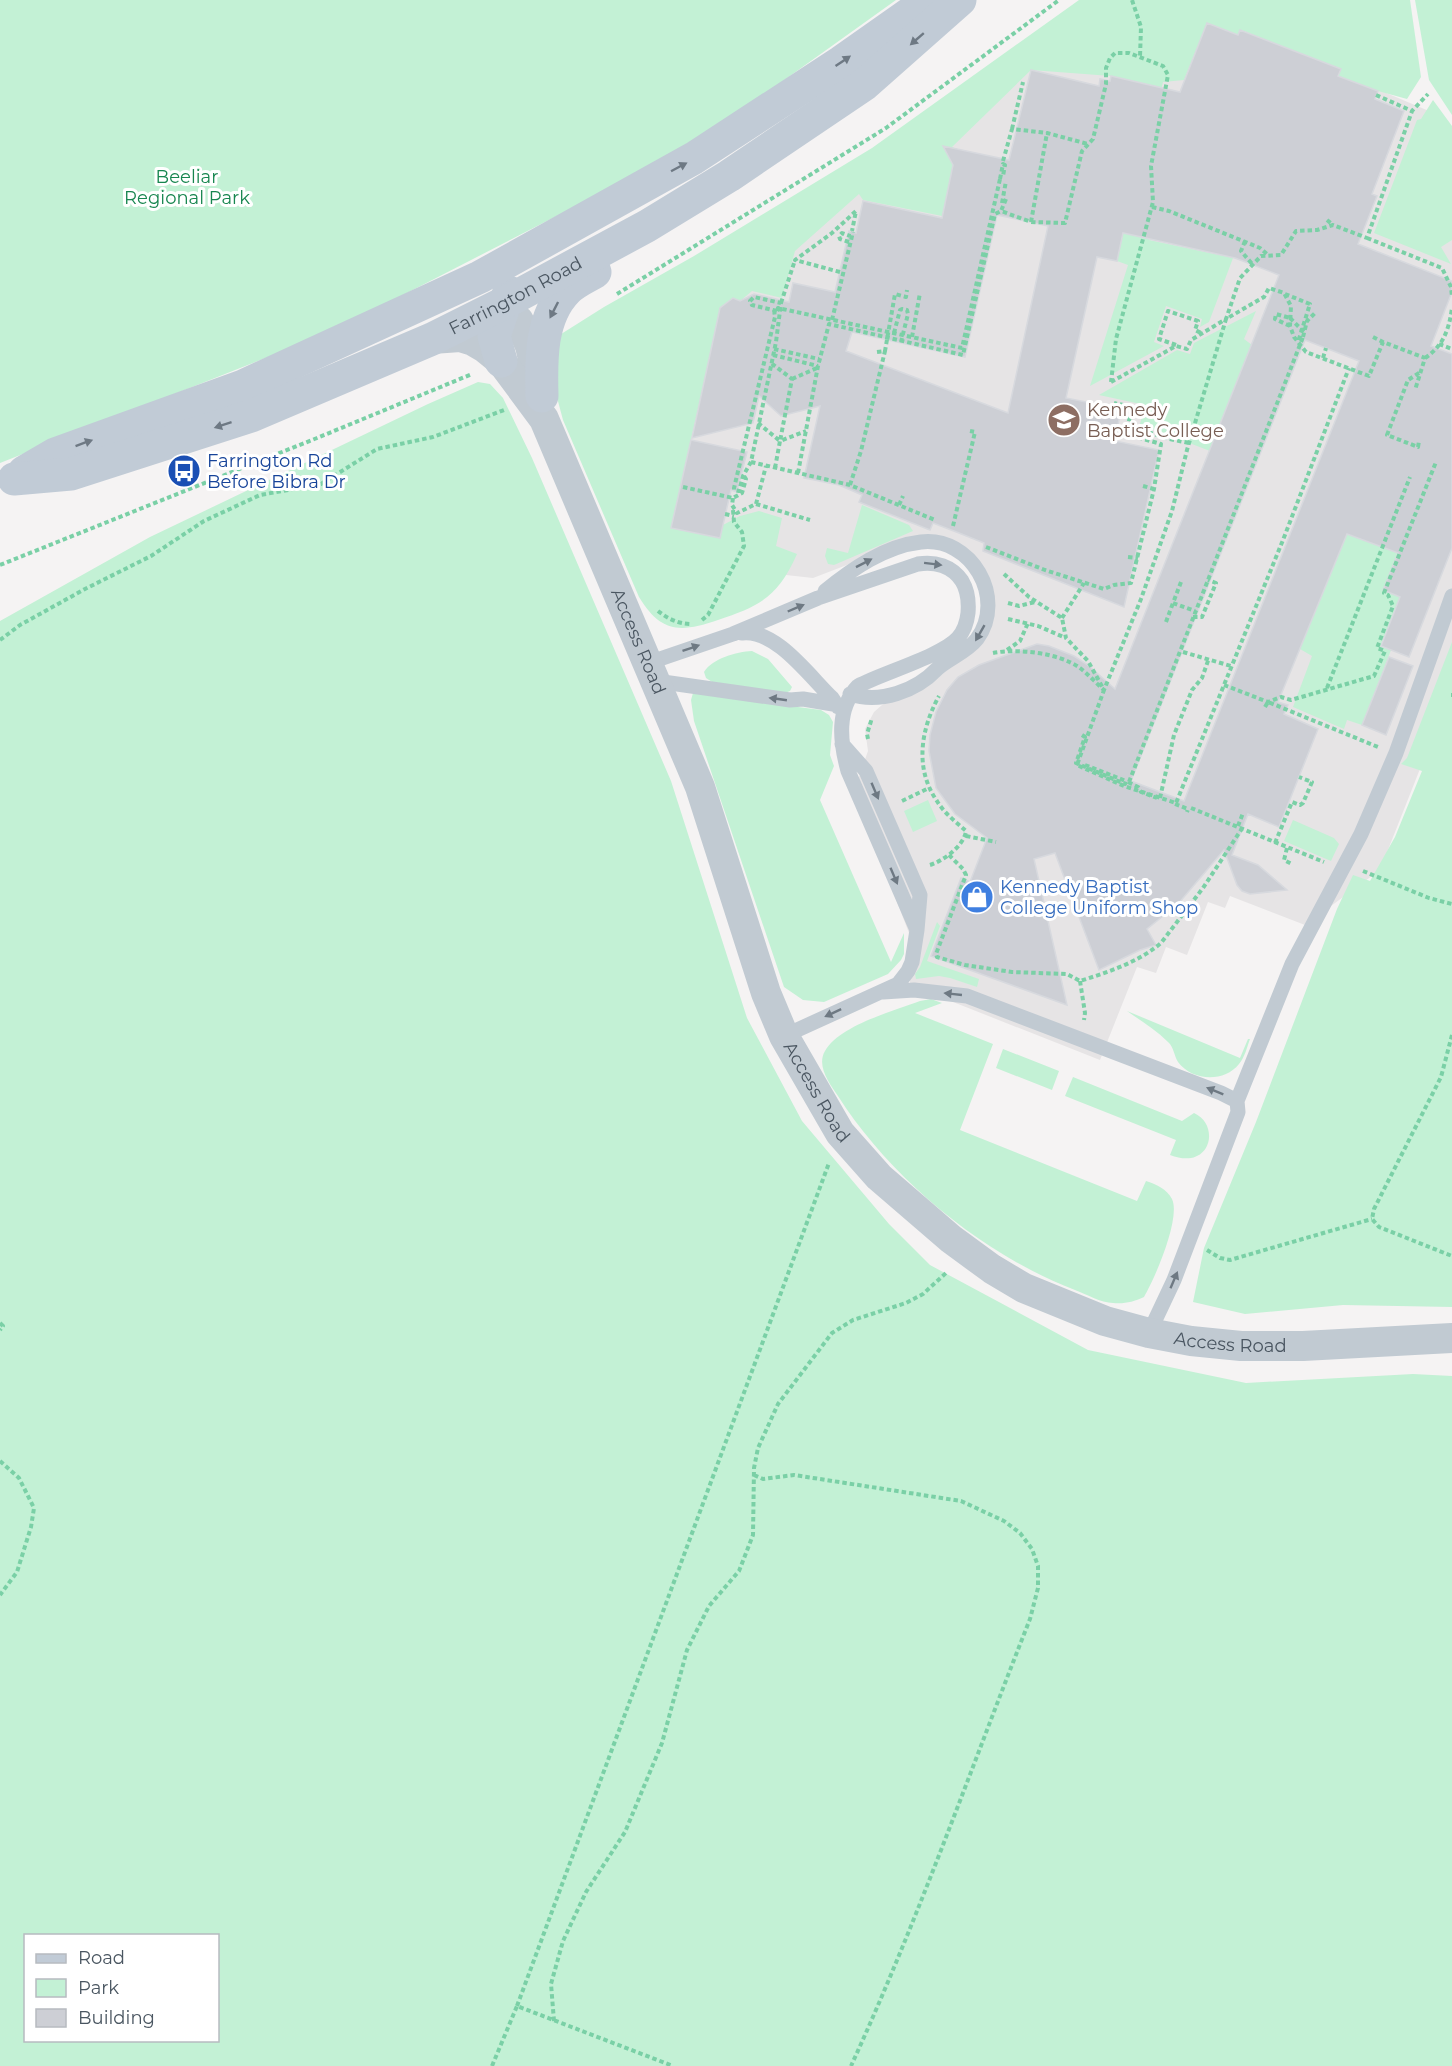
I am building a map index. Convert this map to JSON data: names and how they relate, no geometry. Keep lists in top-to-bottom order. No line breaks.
{"streets":{"main road":["Farrington Road"],"street":["Access Road"]},"crossings":[["Farrington Road","Access Road"]],"parks":["Beeliar Regional Park"],"places":{"school or university":["Kennedy Baptist College"],"bus stop":["Farrington Rd Before Bibra Dr"],"shop":["Kennedy Baptist College Uniform Shop"]},"legend":["Road","Park","Building"]}
